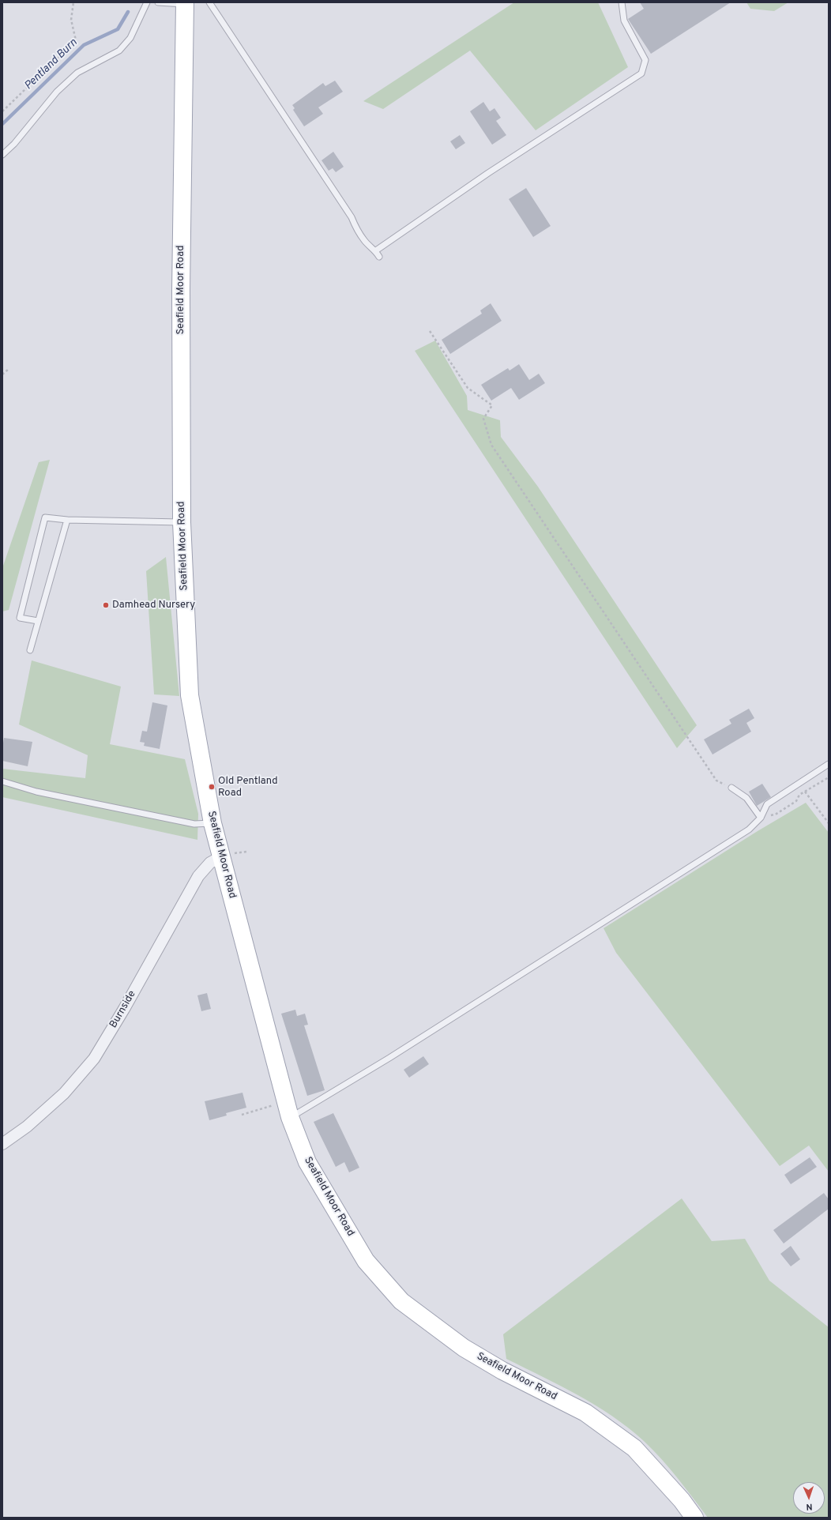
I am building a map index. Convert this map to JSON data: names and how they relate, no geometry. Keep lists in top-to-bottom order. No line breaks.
{"streets":{"main road":["Seafield Moor Road"],"street":["Burnside"]},"crossings":[["Seafield Moor Road","Burnside"]],"water":["Pentland Burn"],"places":["Damhead Nursery","Old Pentland Road"],"north":"bottom"}
